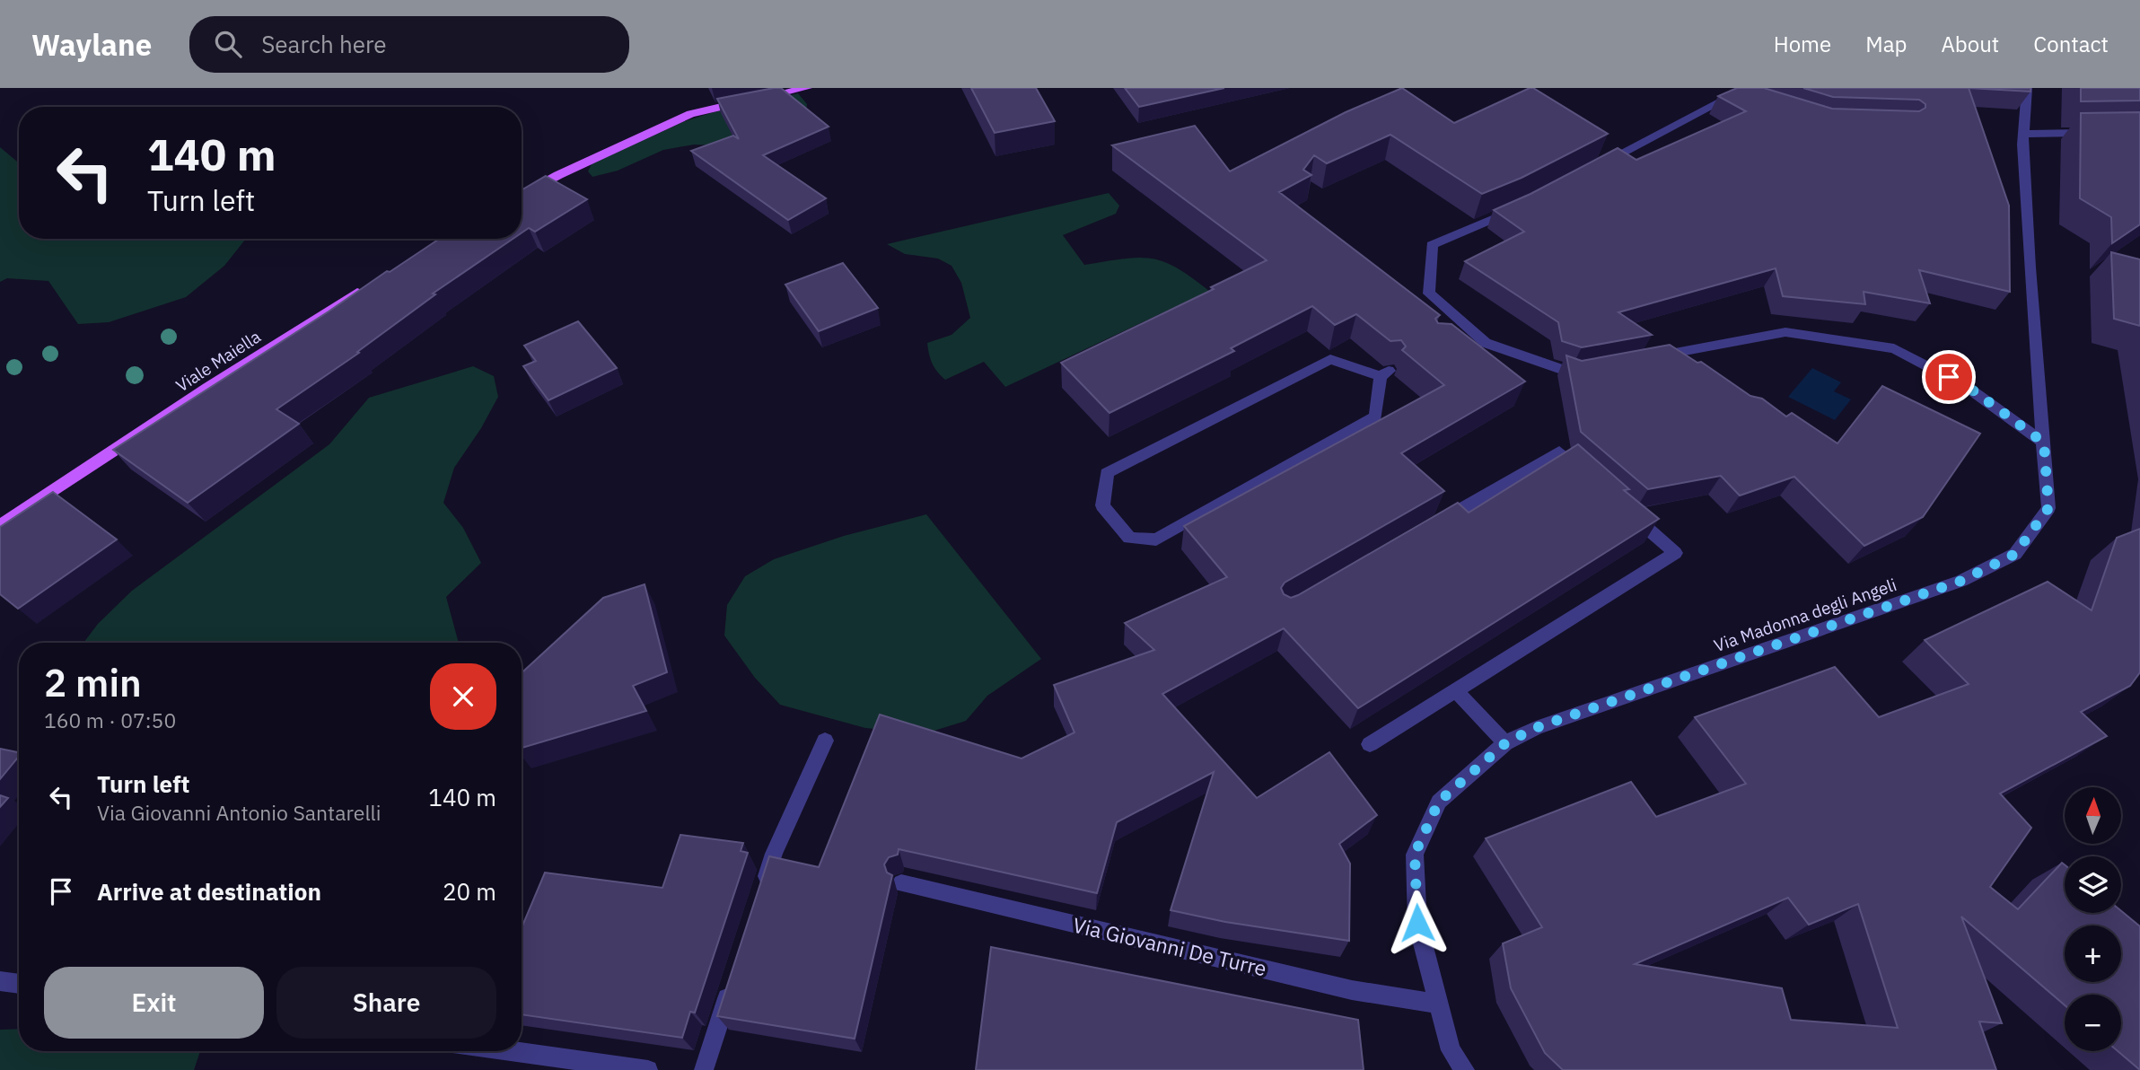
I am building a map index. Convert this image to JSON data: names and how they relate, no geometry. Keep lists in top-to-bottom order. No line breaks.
{"streets":{"main road":["Viale Maiella"],"street":["Via Madonna degli Angeli","Via Giovanni De Turre"]},"crossings":[["Via Madonna degli Angeli","Via Giovanni De Turre"]],"north":"top","page":{"header":"Waylane","search":"Search here","nav":["Home","Map","About","Contact"],"turn":["140 m","Turn left"],"heading":["2 min","160 m · 07:50"],"list":[{"name":"Turn left","note":"Via Giovanni Antonio Santarelli","value":"140 m"},{"name":"Arrive at destination","value":"20 m"}],"map_buttons":["+","−"],"buttons":["Exit","Share"]}}
